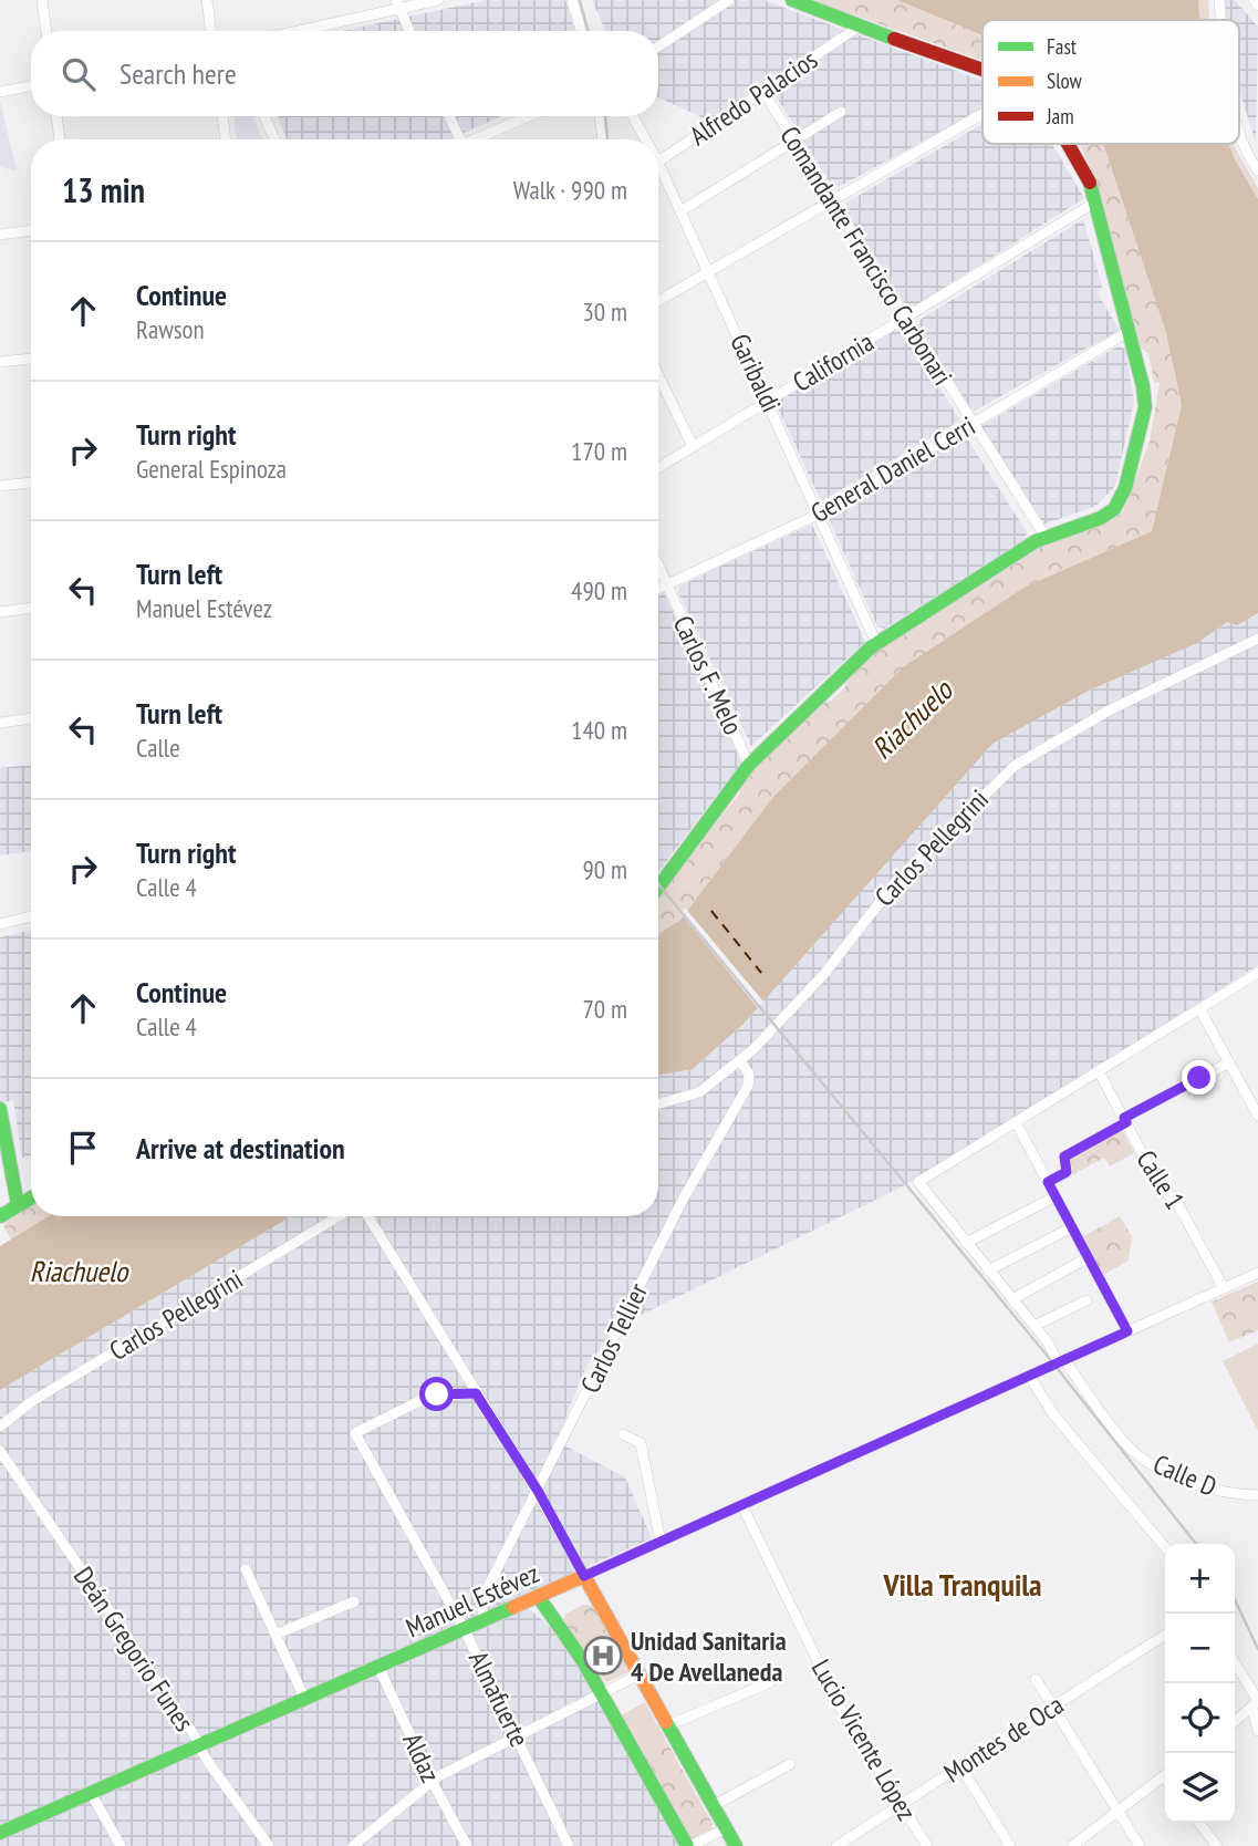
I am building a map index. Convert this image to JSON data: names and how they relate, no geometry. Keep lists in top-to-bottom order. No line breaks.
{"streets":{"main road":["Manuel Estévez"],"street":["Alfredo Palacios","Comandante Francisco Carbonari","California","Garibaldi","General Daniel Cerri","Carlos F. Melo","Carlos Pellegrini","Calle 1","Carlos Tellier","Calle D","Deán Gregorio Funes","Almafuerte","Montes de Oca","Lucio Vicente López","Aldaz"]},"crossings":[["Alfredo Palacios","Comandante Francisco Carbonari"],["Comandante Francisco Carbonari","California"],["Comandante Francisco Carbonari","General Daniel Cerri"],["California","Garibaldi"],["Garibaldi","General Daniel Cerri"],["General Daniel Cerri","Carlos F. Melo"],["Carlos Pellegrini","Carlos Tellier"],["Calle 1","Manuel Estévez"],["Carlos Tellier","Manuel Estévez"],["Calle D","Manuel Estévez"],["Manuel Estévez","Deán Gregorio Funes"],["Manuel Estévez","Almafuerte"],["Manuel Estévez","Lucio Vicente López"],["Manuel Estévez","Aldaz"],["Montes de Oca","Lucio Vicente López"]],"districts":["Villa Tranquila"],"water":["Riachuelo"],"places":{"hospital":["Unidad Sanitaria 4 De Avellaneda"]},"legend":["Fast","Slow","Jam"],"page":{"search":"Search here","heading":["13 min","Walk · 990 m"],"list":[["Continue","Rawson","30 m"],["Turn right","General Espinoza","170 m"],["Turn left","Manuel Estévez","490 m"],["Turn left","Calle","140 m"],["Turn right","Calle 4","90 m"],["Continue","Calle 4","70 m"],"Arrive at destination"],"map_buttons":["+","−"]}}
